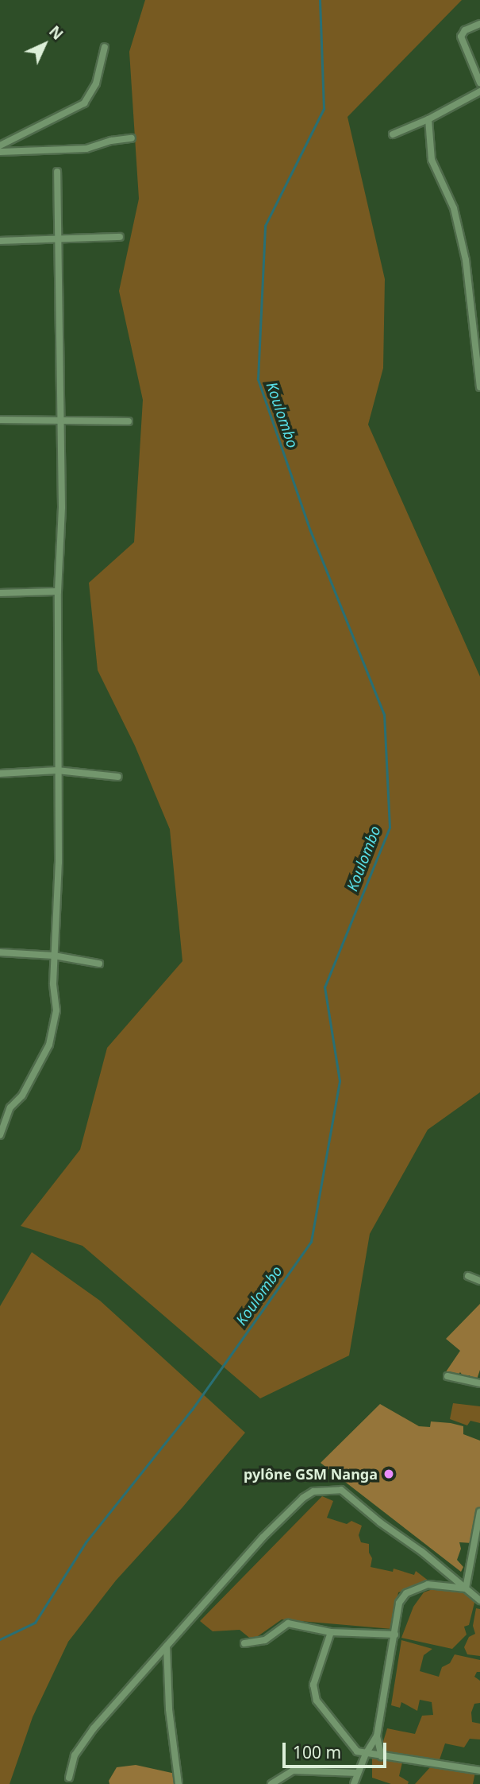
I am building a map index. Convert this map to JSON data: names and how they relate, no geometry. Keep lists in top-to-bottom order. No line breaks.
{"water":["Koulombo"],"places":["pylône GSM Nanga"],"scale_bar":"100 m","north":"top right"}
